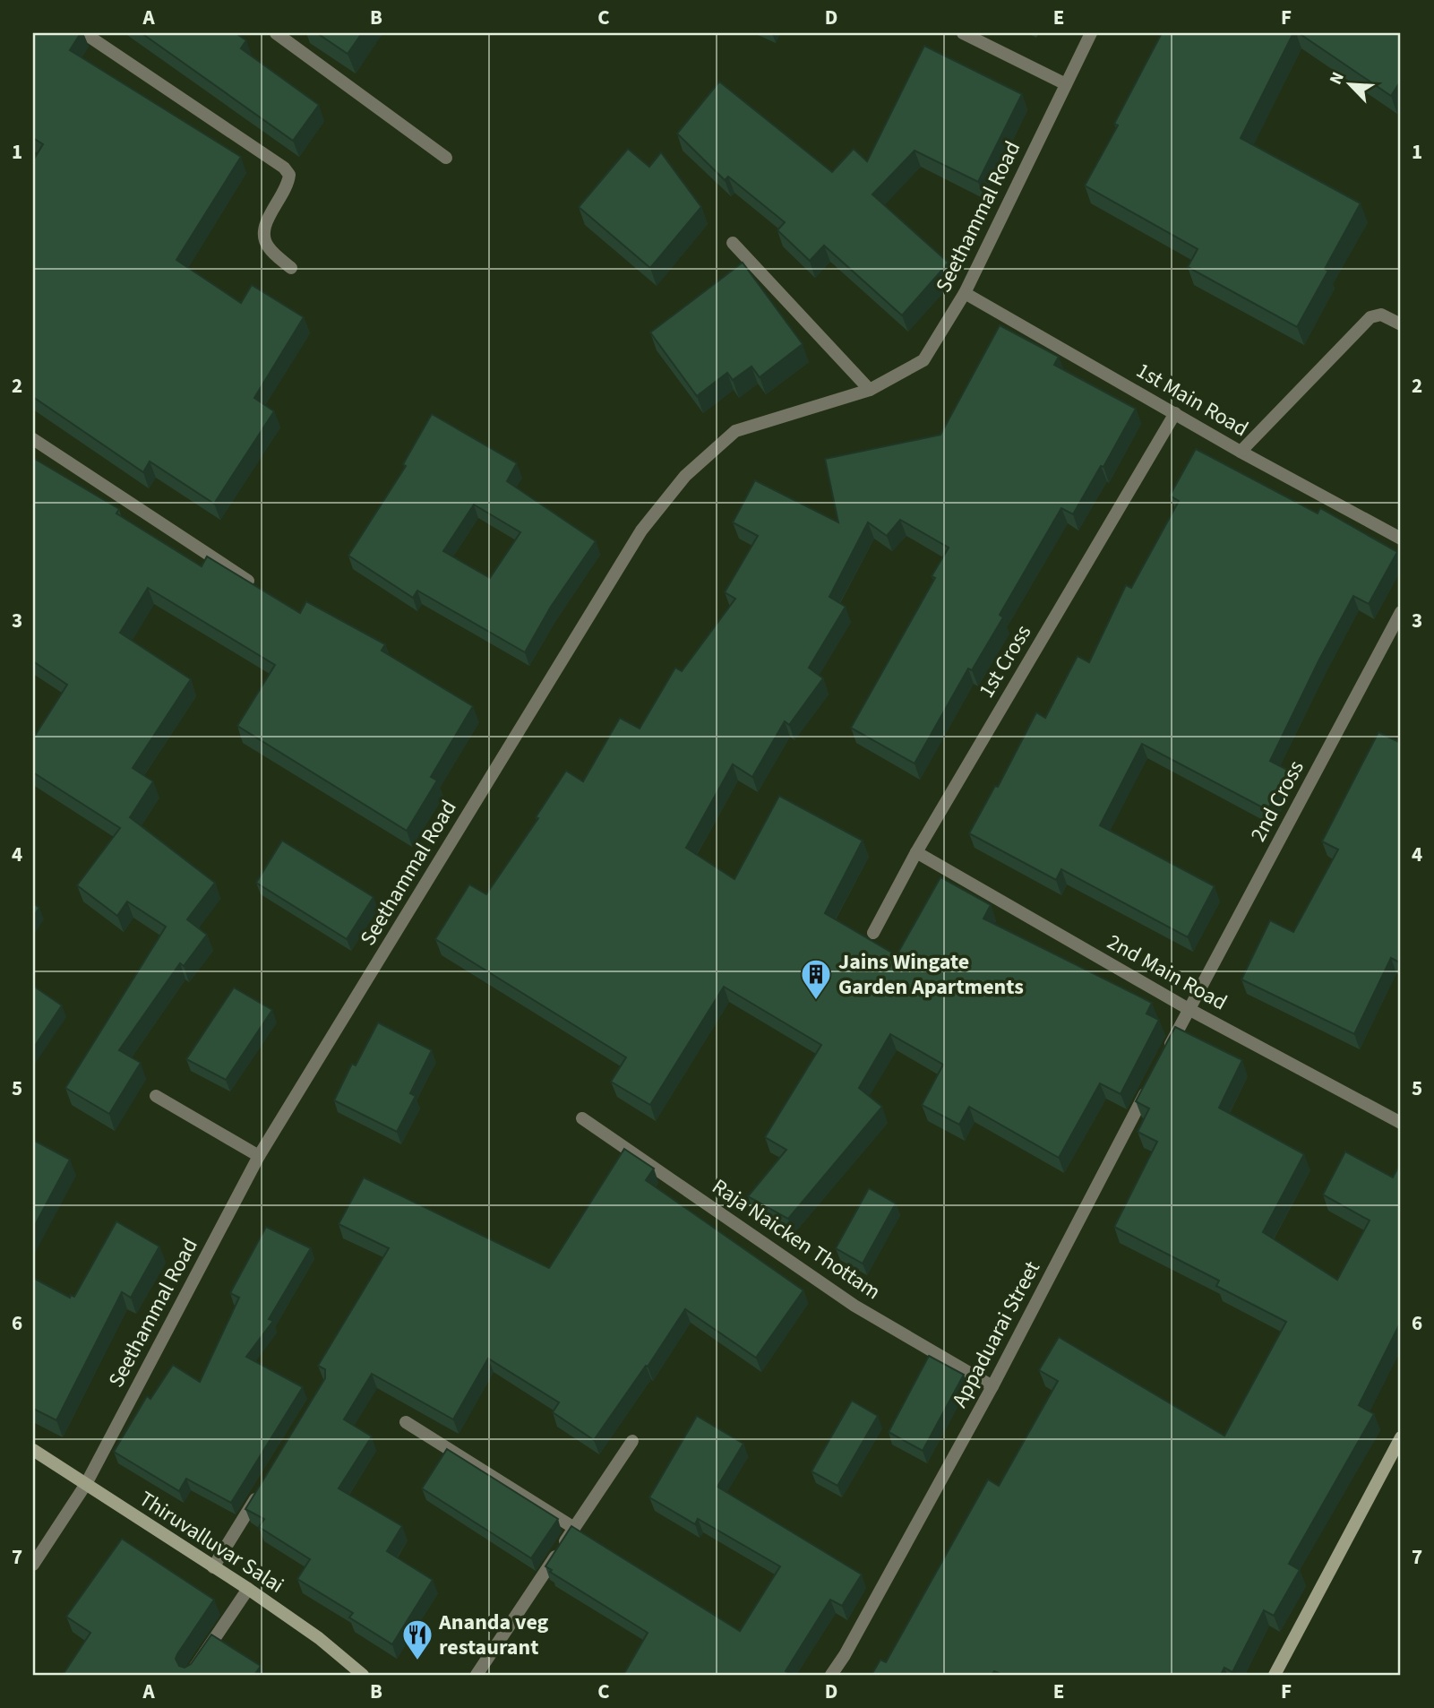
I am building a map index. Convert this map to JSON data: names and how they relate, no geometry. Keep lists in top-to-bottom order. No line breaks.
{"streets":{"street":["Seethammal Road","1st Main Road","1st Cross","2nd Cross","2nd Main Road","Raja Naicken Thottam","Appaduarai Street","Thiruvalluvar Salai"]},"crossings":[["Seethammal Road","1st Main Road"],["Seethammal Road","Thiruvalluvar Salai"],["1st Main Road","1st Cross"],["1st Cross","2nd Main Road"],["2nd Cross","2nd Main Road"],["Raja Naicken Thottam","Appaduarai Street"]],"places":{"building":["Jains Wingate Garden Apartments"],"restaurant":["Ananda veg restaurant"]},"north":"top left","grid":{"columns":["A","B","C","D","E","F"],"rows":["1","2","3","4","5","6","7"]}}
